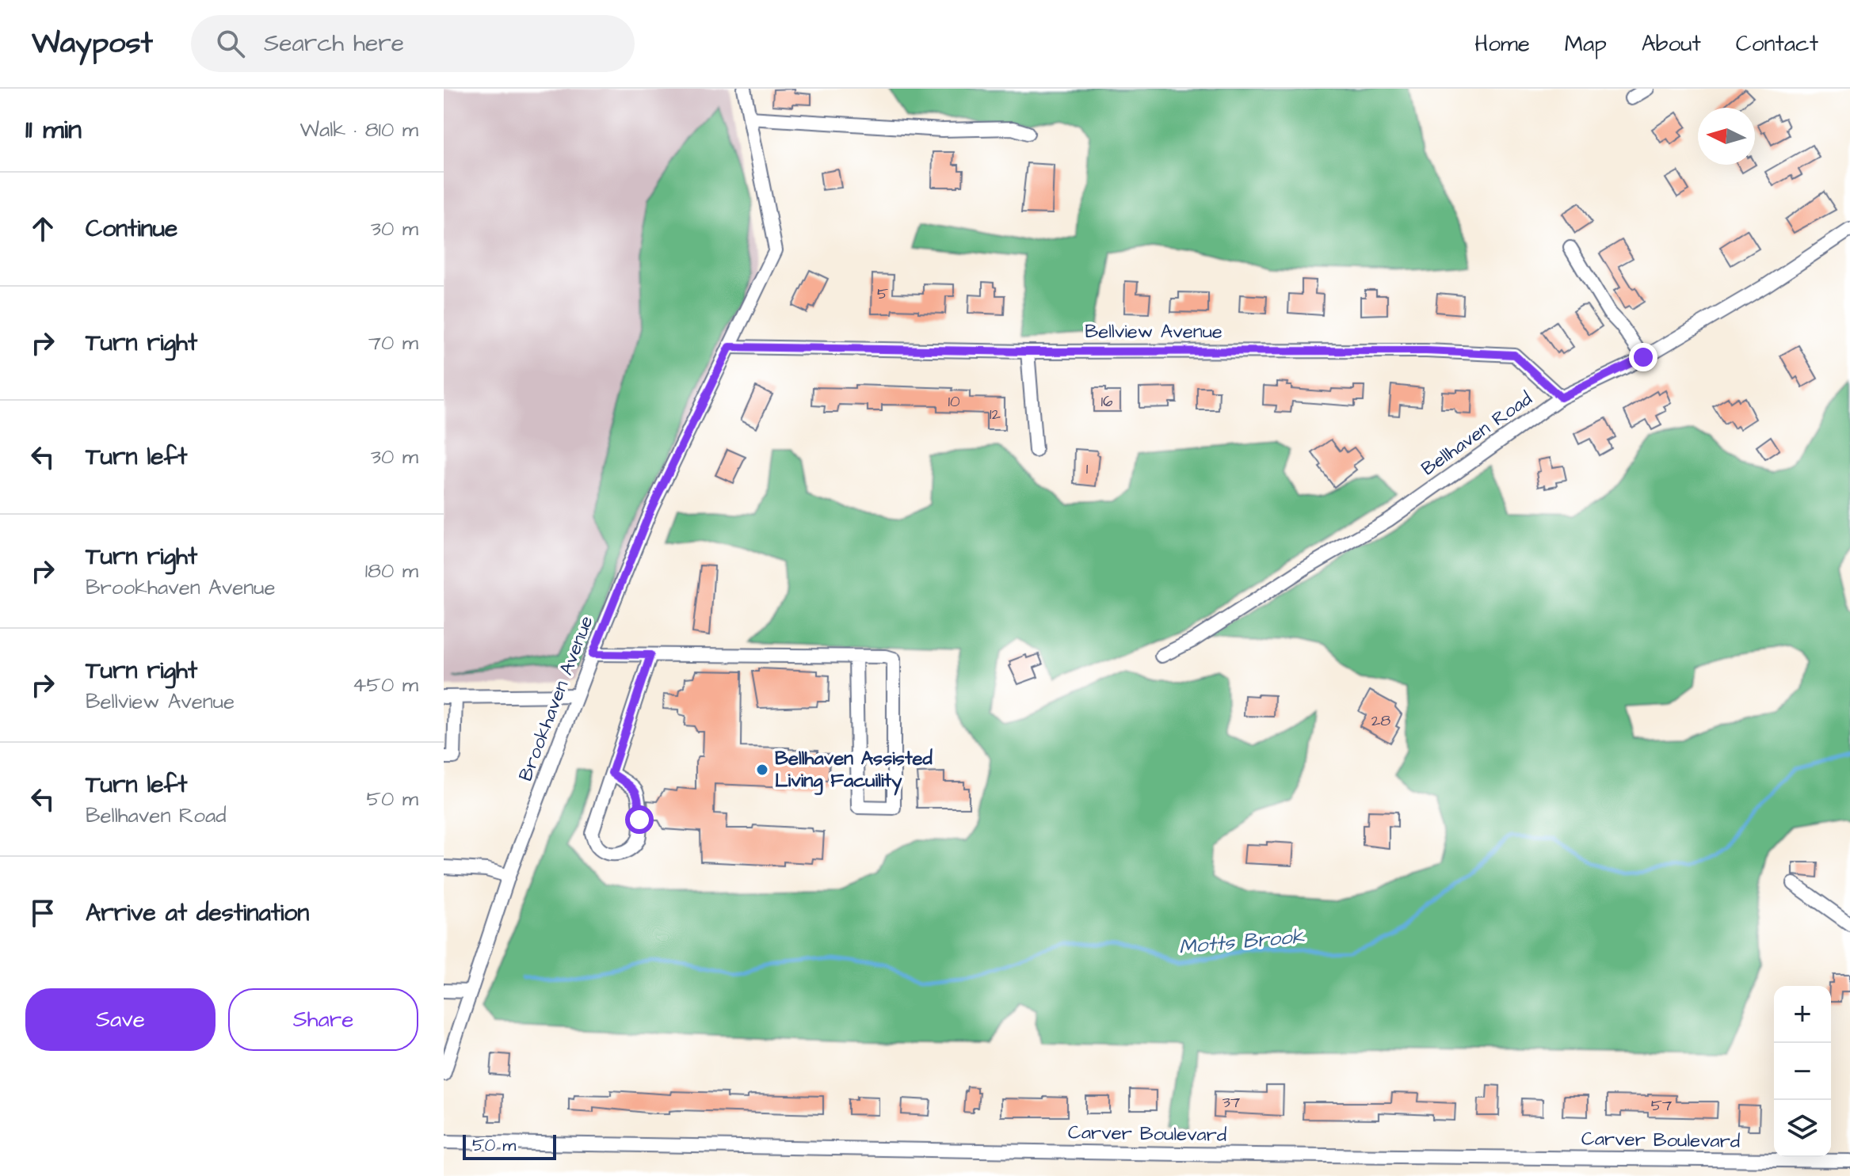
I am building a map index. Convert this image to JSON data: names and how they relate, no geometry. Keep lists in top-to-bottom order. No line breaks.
{"streets":{"street":["Bellview Avenue","Bellhaven Road","Brookhaven Avenue","Carver Boulevard"]},"crossings":[["Bellview Avenue","Bellhaven Road"],["Bellview Avenue","Brookhaven Avenue"]],"water":["Motts Brook"],"places":["Bellhaven Assisted Living Facuility"],"house_numbers":["5","10","16","12","1","28","37","57"],"scale_bar":"50 m","north":"left","page":{"header":"Waypost","search":"Search here","nav":["Home","Map","About","Contact"],"heading":["11 min","Walk · 810 m"],"list":[["Continue","30 m"],["Turn right","70 m"],["Turn left","30 m"],["Turn right","Brookhaven Avenue","180 m"],["Turn right","Bellview Avenue","450 m"],["Turn left","Bellhaven Road","50 m"],"Arrive at destination"],"buttons":["Save","Share"],"map_buttons":["+","−"],"scale":"50 m"}}
